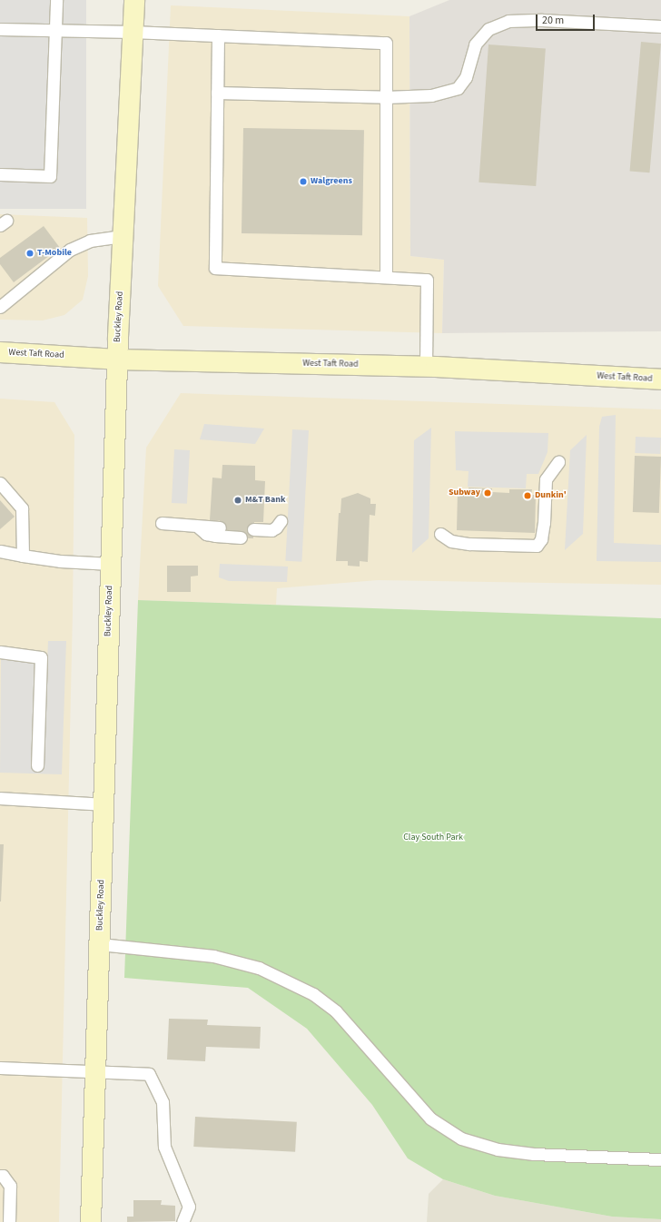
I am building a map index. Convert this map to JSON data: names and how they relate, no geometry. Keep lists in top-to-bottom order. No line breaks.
{"streets":{"street":["Buckley Road","West Taft Road"]},"crossings":[["Buckley Road","West Taft Road"]],"parks":["Clay South Park"],"places":["Walgreens","T-Mobile","Subway","Dunkin'","M&T Bank"],"scale_bar":"20 m"}
